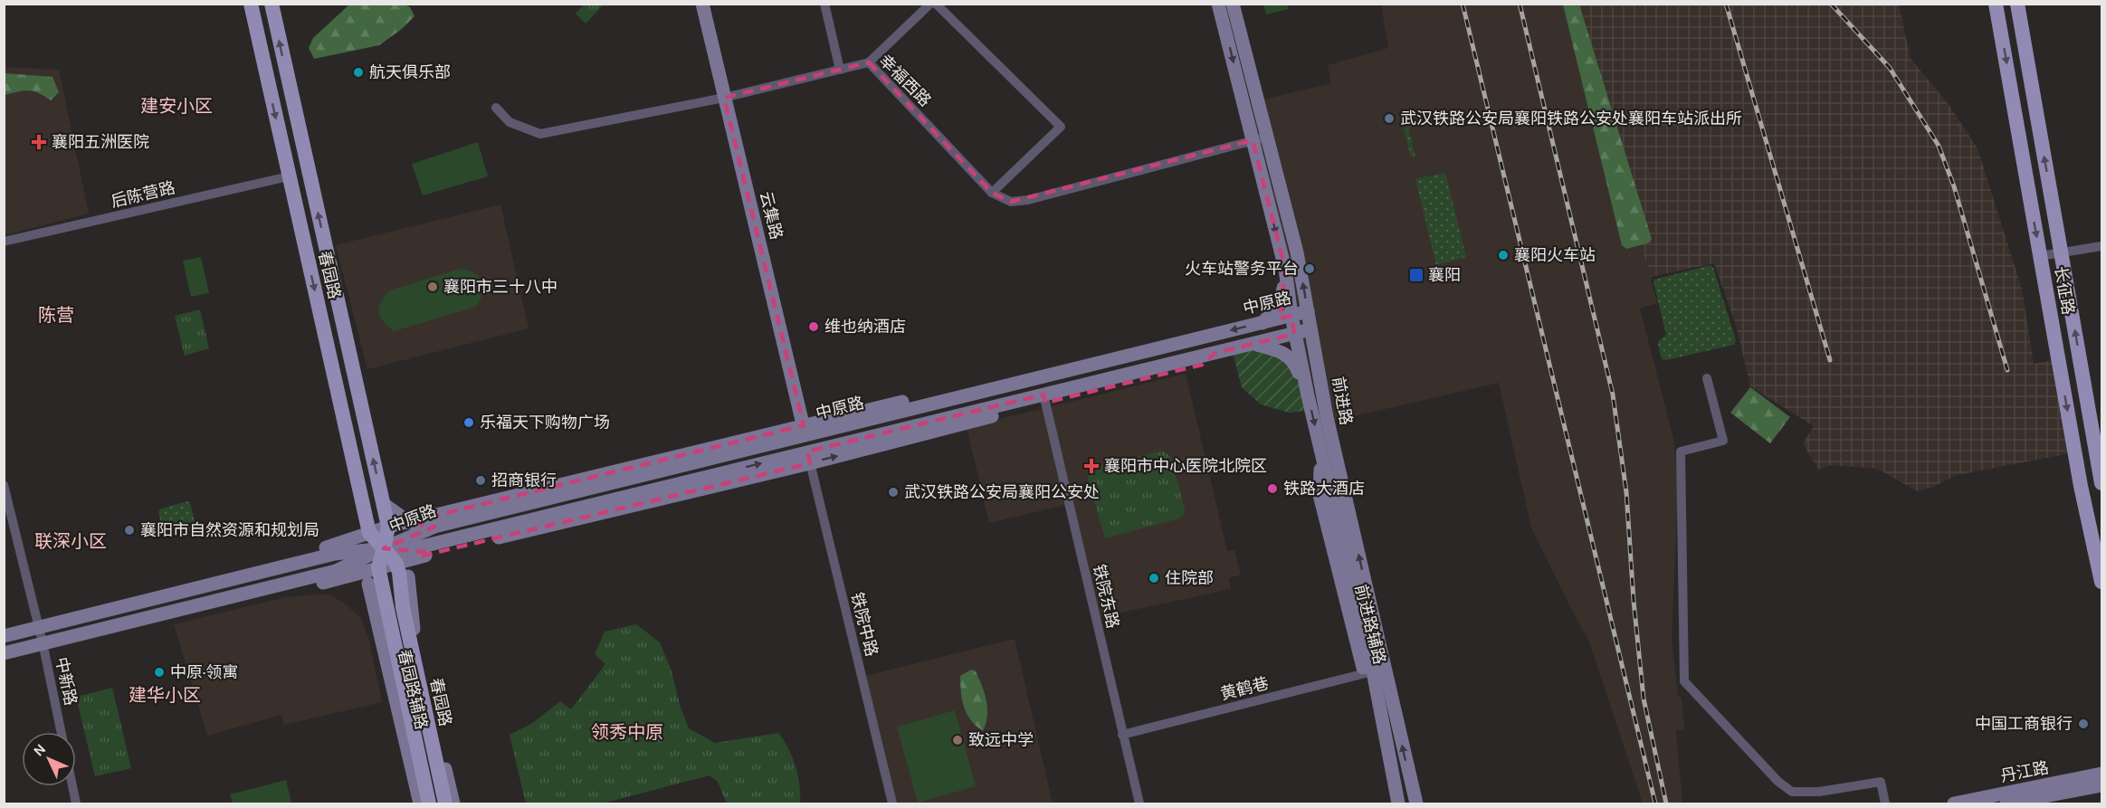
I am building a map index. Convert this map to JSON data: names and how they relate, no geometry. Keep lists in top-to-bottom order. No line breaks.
{"streets":{"main road":["云集路","春园路","长征路","中原路","前进路","前进路辅路","春园路辅路","丹江路"],"street":["幸福西路","后陈营路","铁院东路","铁院中路","中新路","黄鹤巷"]},"crossings":[["幸福西路","云集路"],["幸福西路","前进路"],["后陈营路","春园路"],["云集路","中原路"],["春园路","中原路"],["中原路","前进路"],["中原路","铁院东路"],["中原路","铁院中路"],["中原路","中新路"],["前进路","前进路辅路"],["前进路","黄鹤巷"],["铁院东路","黄鹤巷"],["前进路辅路","黄鹤巷"]],"districts":["建安小区","陈营","联深小区","建华小区","领秀中原"],"places":{"other":["航天俱乐部","武汉铁路公安局襄阳铁路公安处襄阳车站派出所","襄阳火车站","火车站警务平台","襄阳市三十八中","维也纳酒店","乐福天下购物广场","招商银行","铁路大酒店","武汉铁路公安局襄阳公安处","襄阳市自然资源和规划局","住院部","中原·领寓","中国工商银行","致远中学"],"health":["襄阳五洲医院","襄阳市中心医院北院区"],"transit":["襄阳"]},"north":"top left"}
